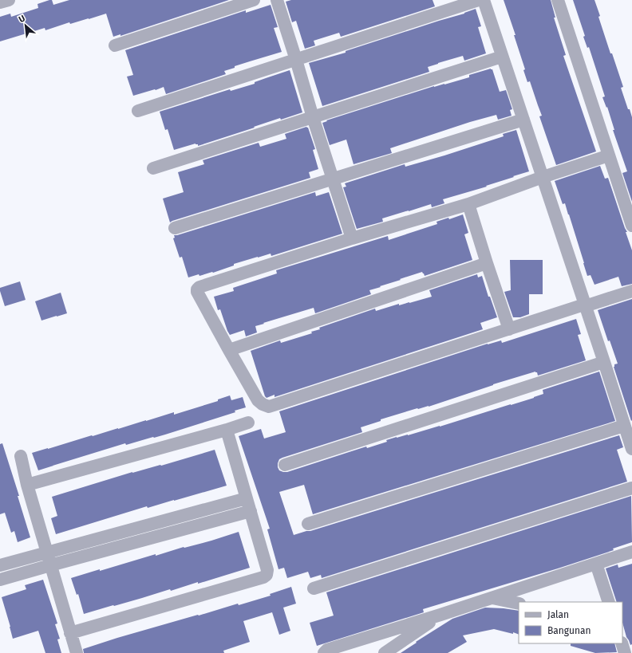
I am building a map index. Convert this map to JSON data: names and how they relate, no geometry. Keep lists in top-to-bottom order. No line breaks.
{"legend":["Jalan","Bangunan"],"north":"top left"}
